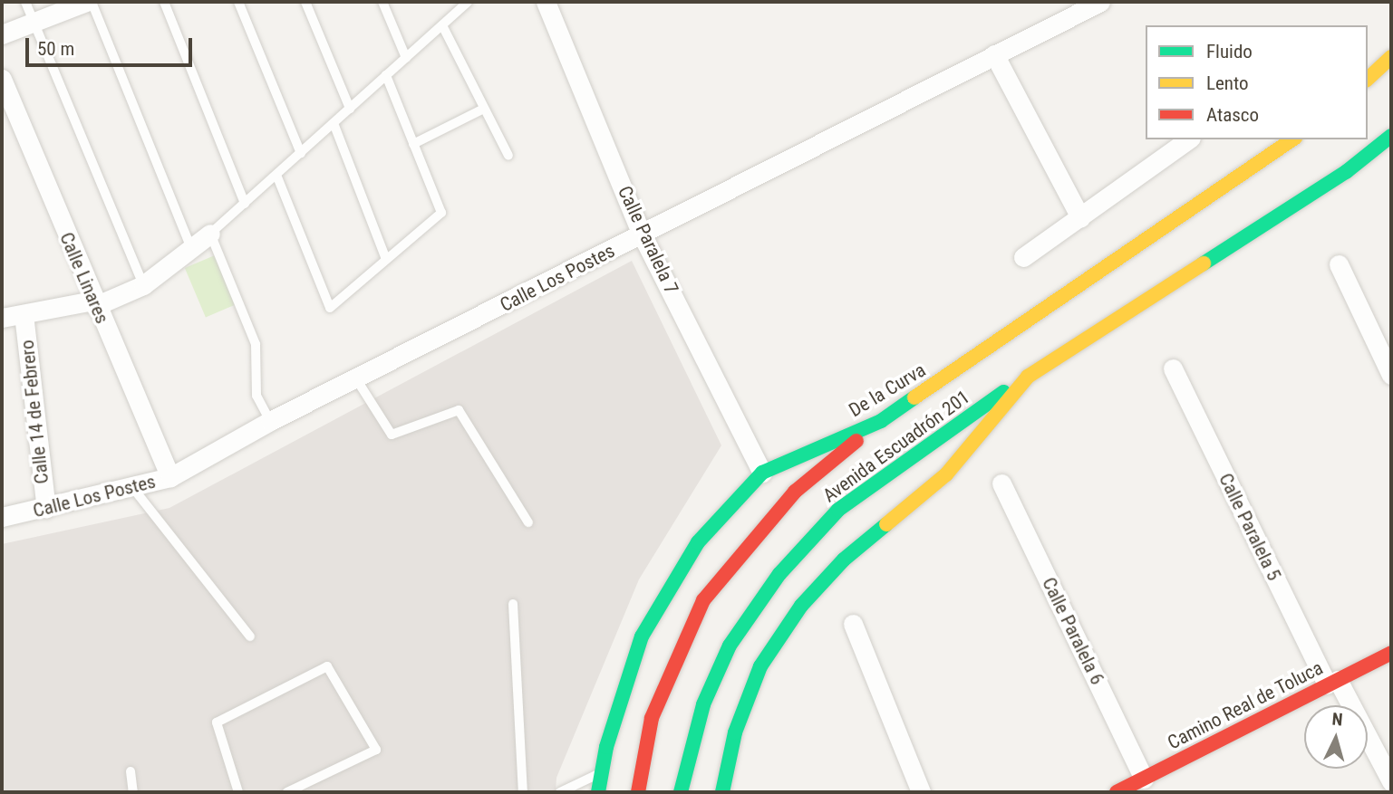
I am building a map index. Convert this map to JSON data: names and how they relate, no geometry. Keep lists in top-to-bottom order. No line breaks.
{"streets":{"main road":["De la Curva","Avenida Escuadrón 201","Camino Real de Toluca"],"street":["Calle Paralela 7","Calle Linares","Calle Los Postes","Calle 14 de Febrero","Calle Paralela 5","Calle Paralela 6"]},"crossings":[["Calle Paralela 7","Calle Los Postes"],["Calle Paralela 7","De la Curva"],["Calle Linares","Calle Los Postes"],["Calle Los Postes","Calle 14 de Febrero"],["De la Curva","Avenida Escuadrón 201"],["Calle Paralela 5","Camino Real de Toluca"],["Calle Paralela 6","Camino Real de Toluca"]],"legend":["Fluido","Lento","Atasco"],"scale_bar":"50 m","north":"top"}
